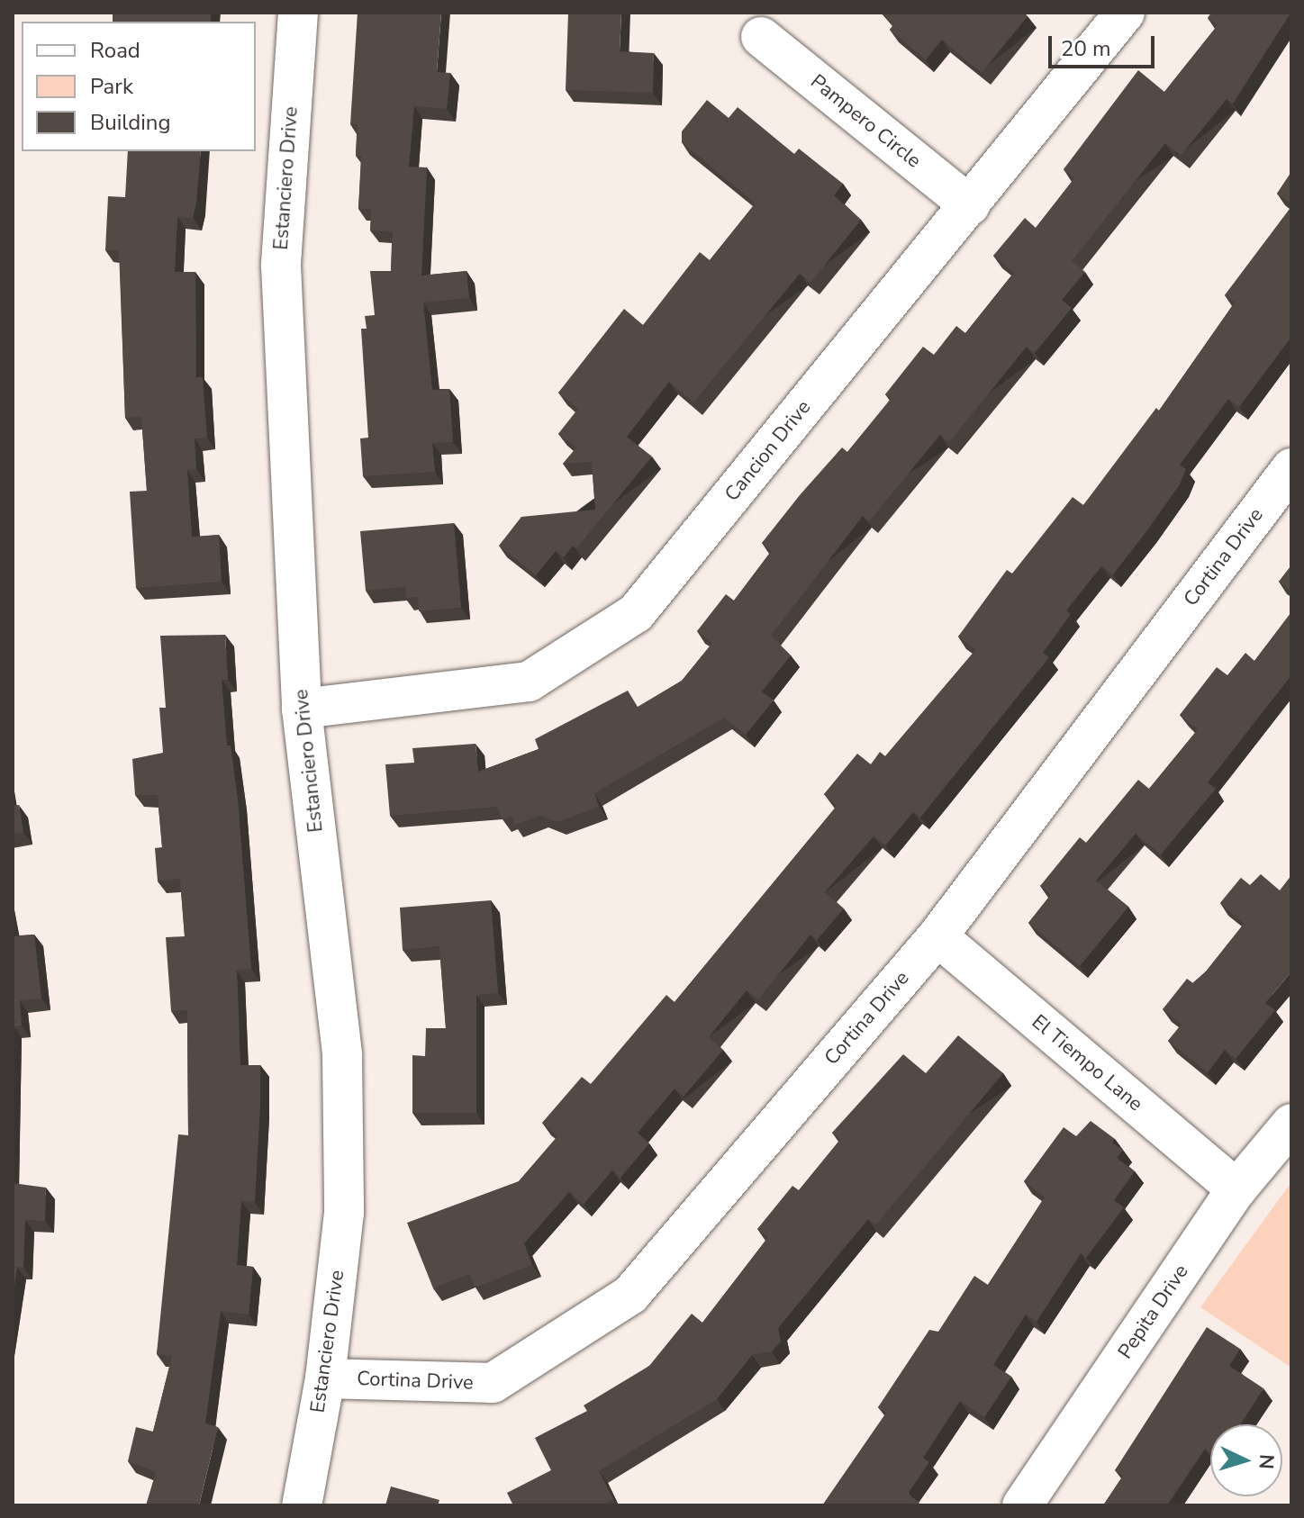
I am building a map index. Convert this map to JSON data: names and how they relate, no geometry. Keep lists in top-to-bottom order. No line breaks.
{"streets":{"street":["Pampero Circle","Estanciero Drive","Cancion Drive","Cortina Drive","El Tiempo Lane","Pepita Drive"]},"crossings":[["Pampero Circle","Cancion Drive"],["Estanciero Drive","Cancion Drive"],["Estanciero Drive","Cortina Drive"],["Cortina Drive","El Tiempo Lane"],["El Tiempo Lane","Pepita Drive"]],"legend":["Road","Park","Building"],"scale_bar":"20 m","north":"right"}
